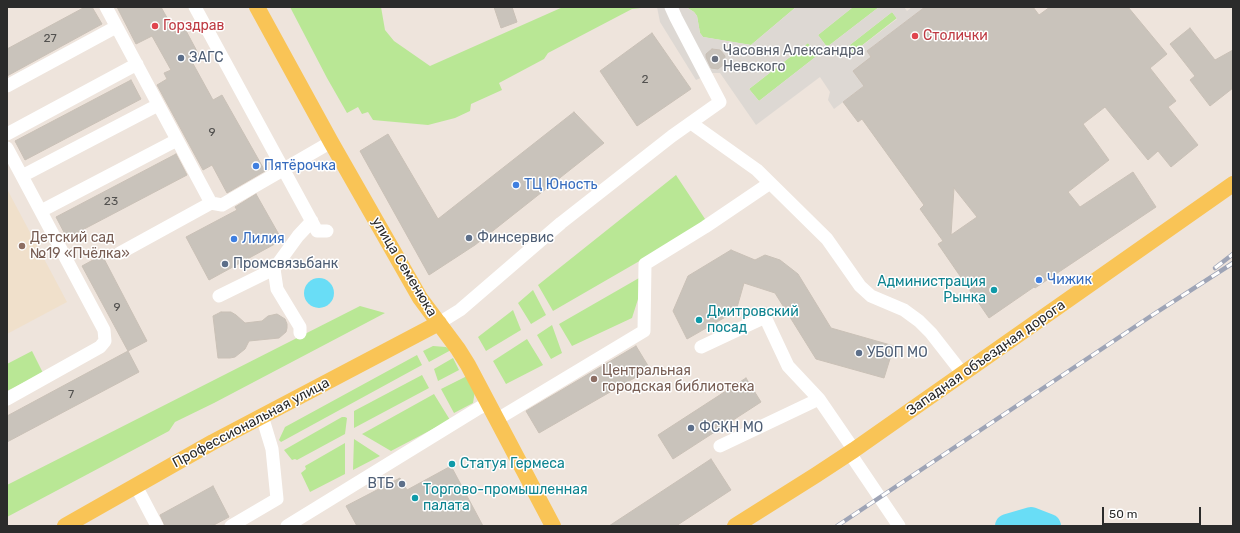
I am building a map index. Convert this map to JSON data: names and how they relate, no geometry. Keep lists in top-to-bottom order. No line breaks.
{"streets":{"main road":["улица Семенюка","Западная объездная дорога","Профессиональная улица"]},"crossings":[["улица Семенюка","Профессиональная улица"]],"places":["Горздрав","Столички","ЗАГС","Часовня Александра Невского","Пятёрочка","ТЦ Юность","Финсервис","Лилия","Детский сад №19 «Пчёлка»","Промсвязьбанк","Чижик","Администрация Рынка","Дмитровский посад","УБОП МО","Центральная городская библиотека","ФСКН МО","Статуя Гермеса","ВТБ","Торгово-промышленная палата"],"house_numbers":["27","2","9","23","9","7"],"scale_bar":"50 m"}
